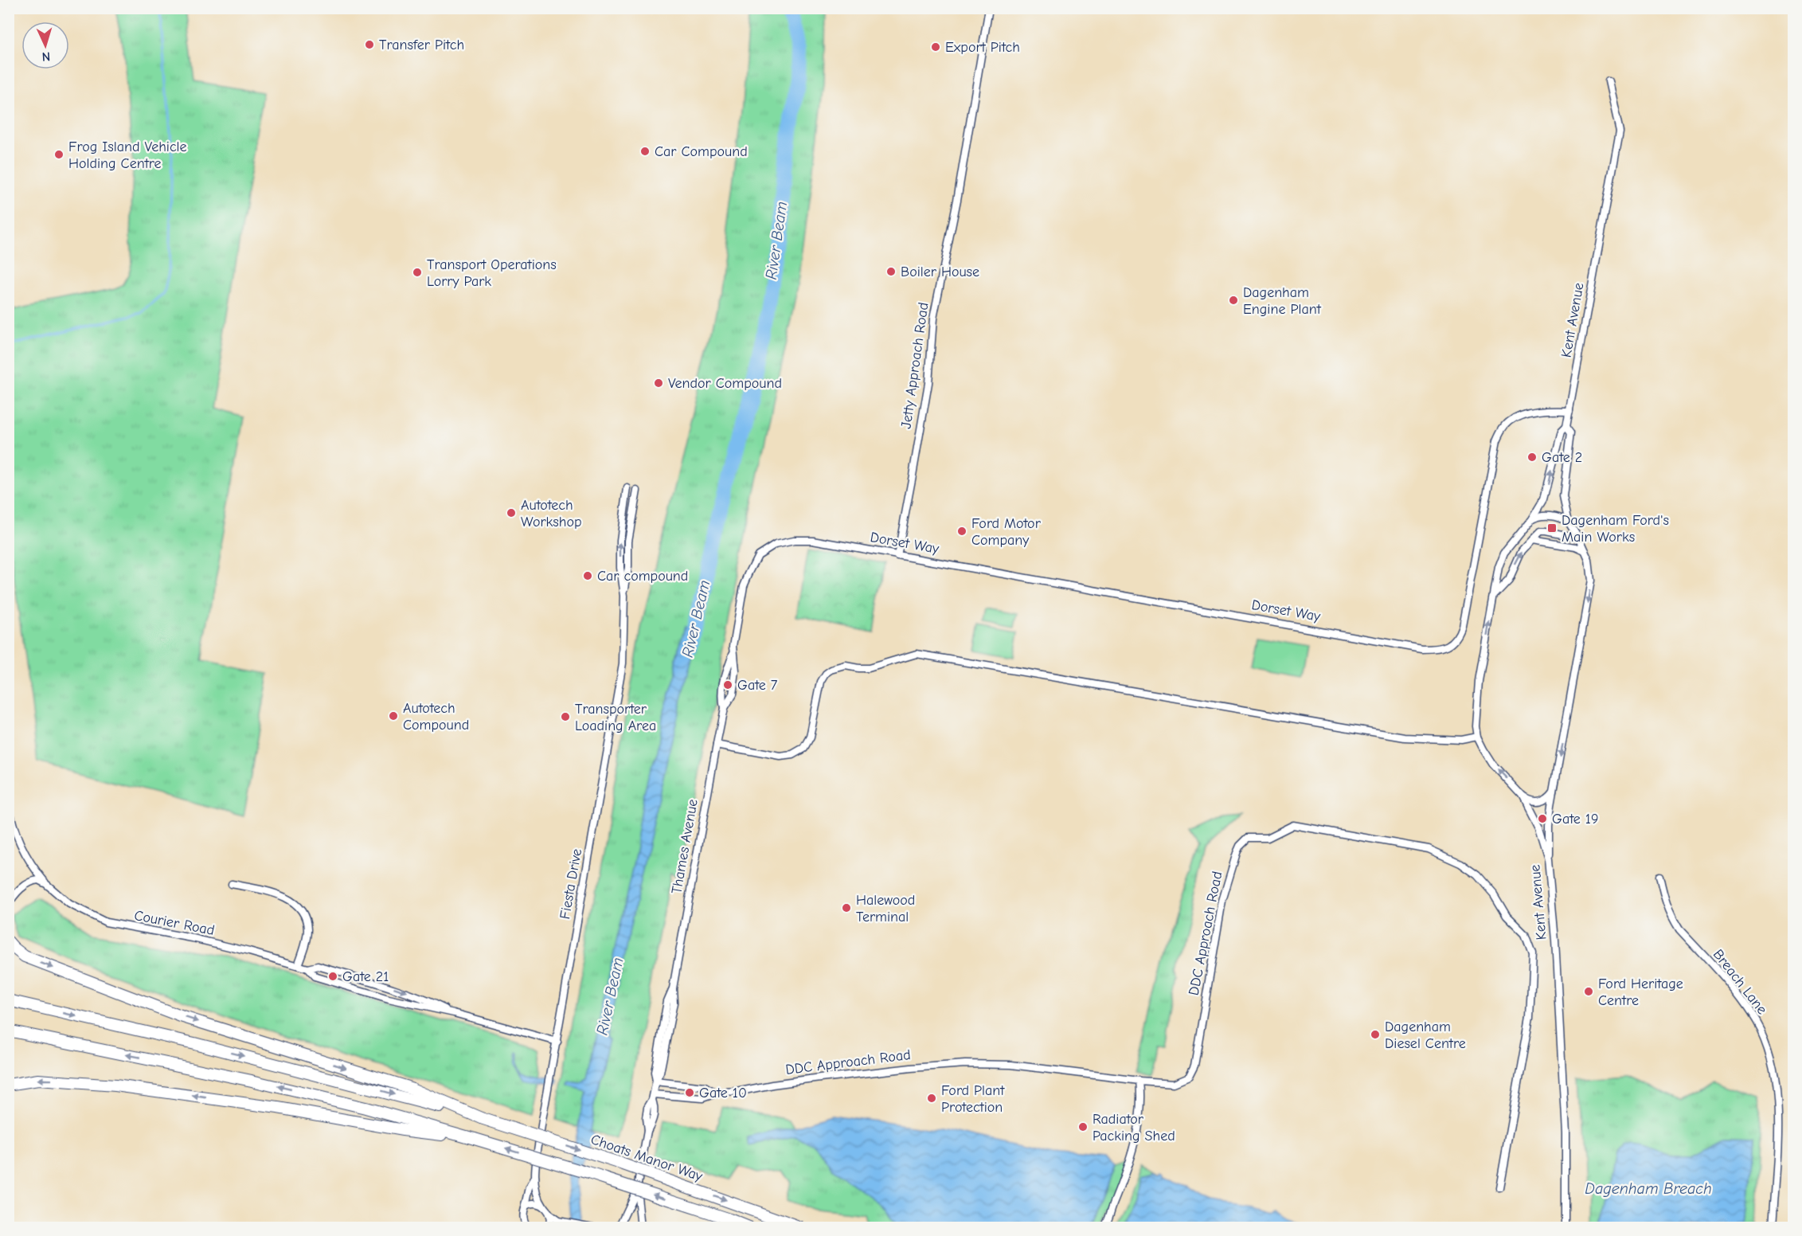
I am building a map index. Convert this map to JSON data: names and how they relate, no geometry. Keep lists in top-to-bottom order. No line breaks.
{"streets":{"highway":["Choats Manor Way"],"street":["Kent Avenue","Jetty Approach Road","Dorset Way","Thames Avenue","Fiesta Drive","Courier Road","DDC Approach Road","Breach Lane"]},"crossings":[["Kent Avenue","Dorset Way"],["Jetty Approach Road","Dorset Way"],["Dorset Way","Thames Avenue"],["Thames Avenue","DDC Approach Road"],["Fiesta Drive","Courier Road"]],"water":["River Beam","Dagenham Breach"],"places":{"other":["Transfer Pitch","Export Pitch","Car Compound","Frog Island Vehicle Holding Centre","Boiler House","Transport Operations Lorry Park","Dagenham Engine Plant","Vendor Compound","Gate 2","Autotech Workshop","Ford Motor Company","Car compound","Gate 7","Autotech Compound","Transporter Loading Area","Gate 19","Halewood Terminal","Gate 21","Ford Heritage Centre","Dagenham Diesel Centre","Gate 10","Ford Plant Protection","Radiator Packing Shed"],"transit":["Dagenham Ford's Main Works"]},"north":"bottom"}
